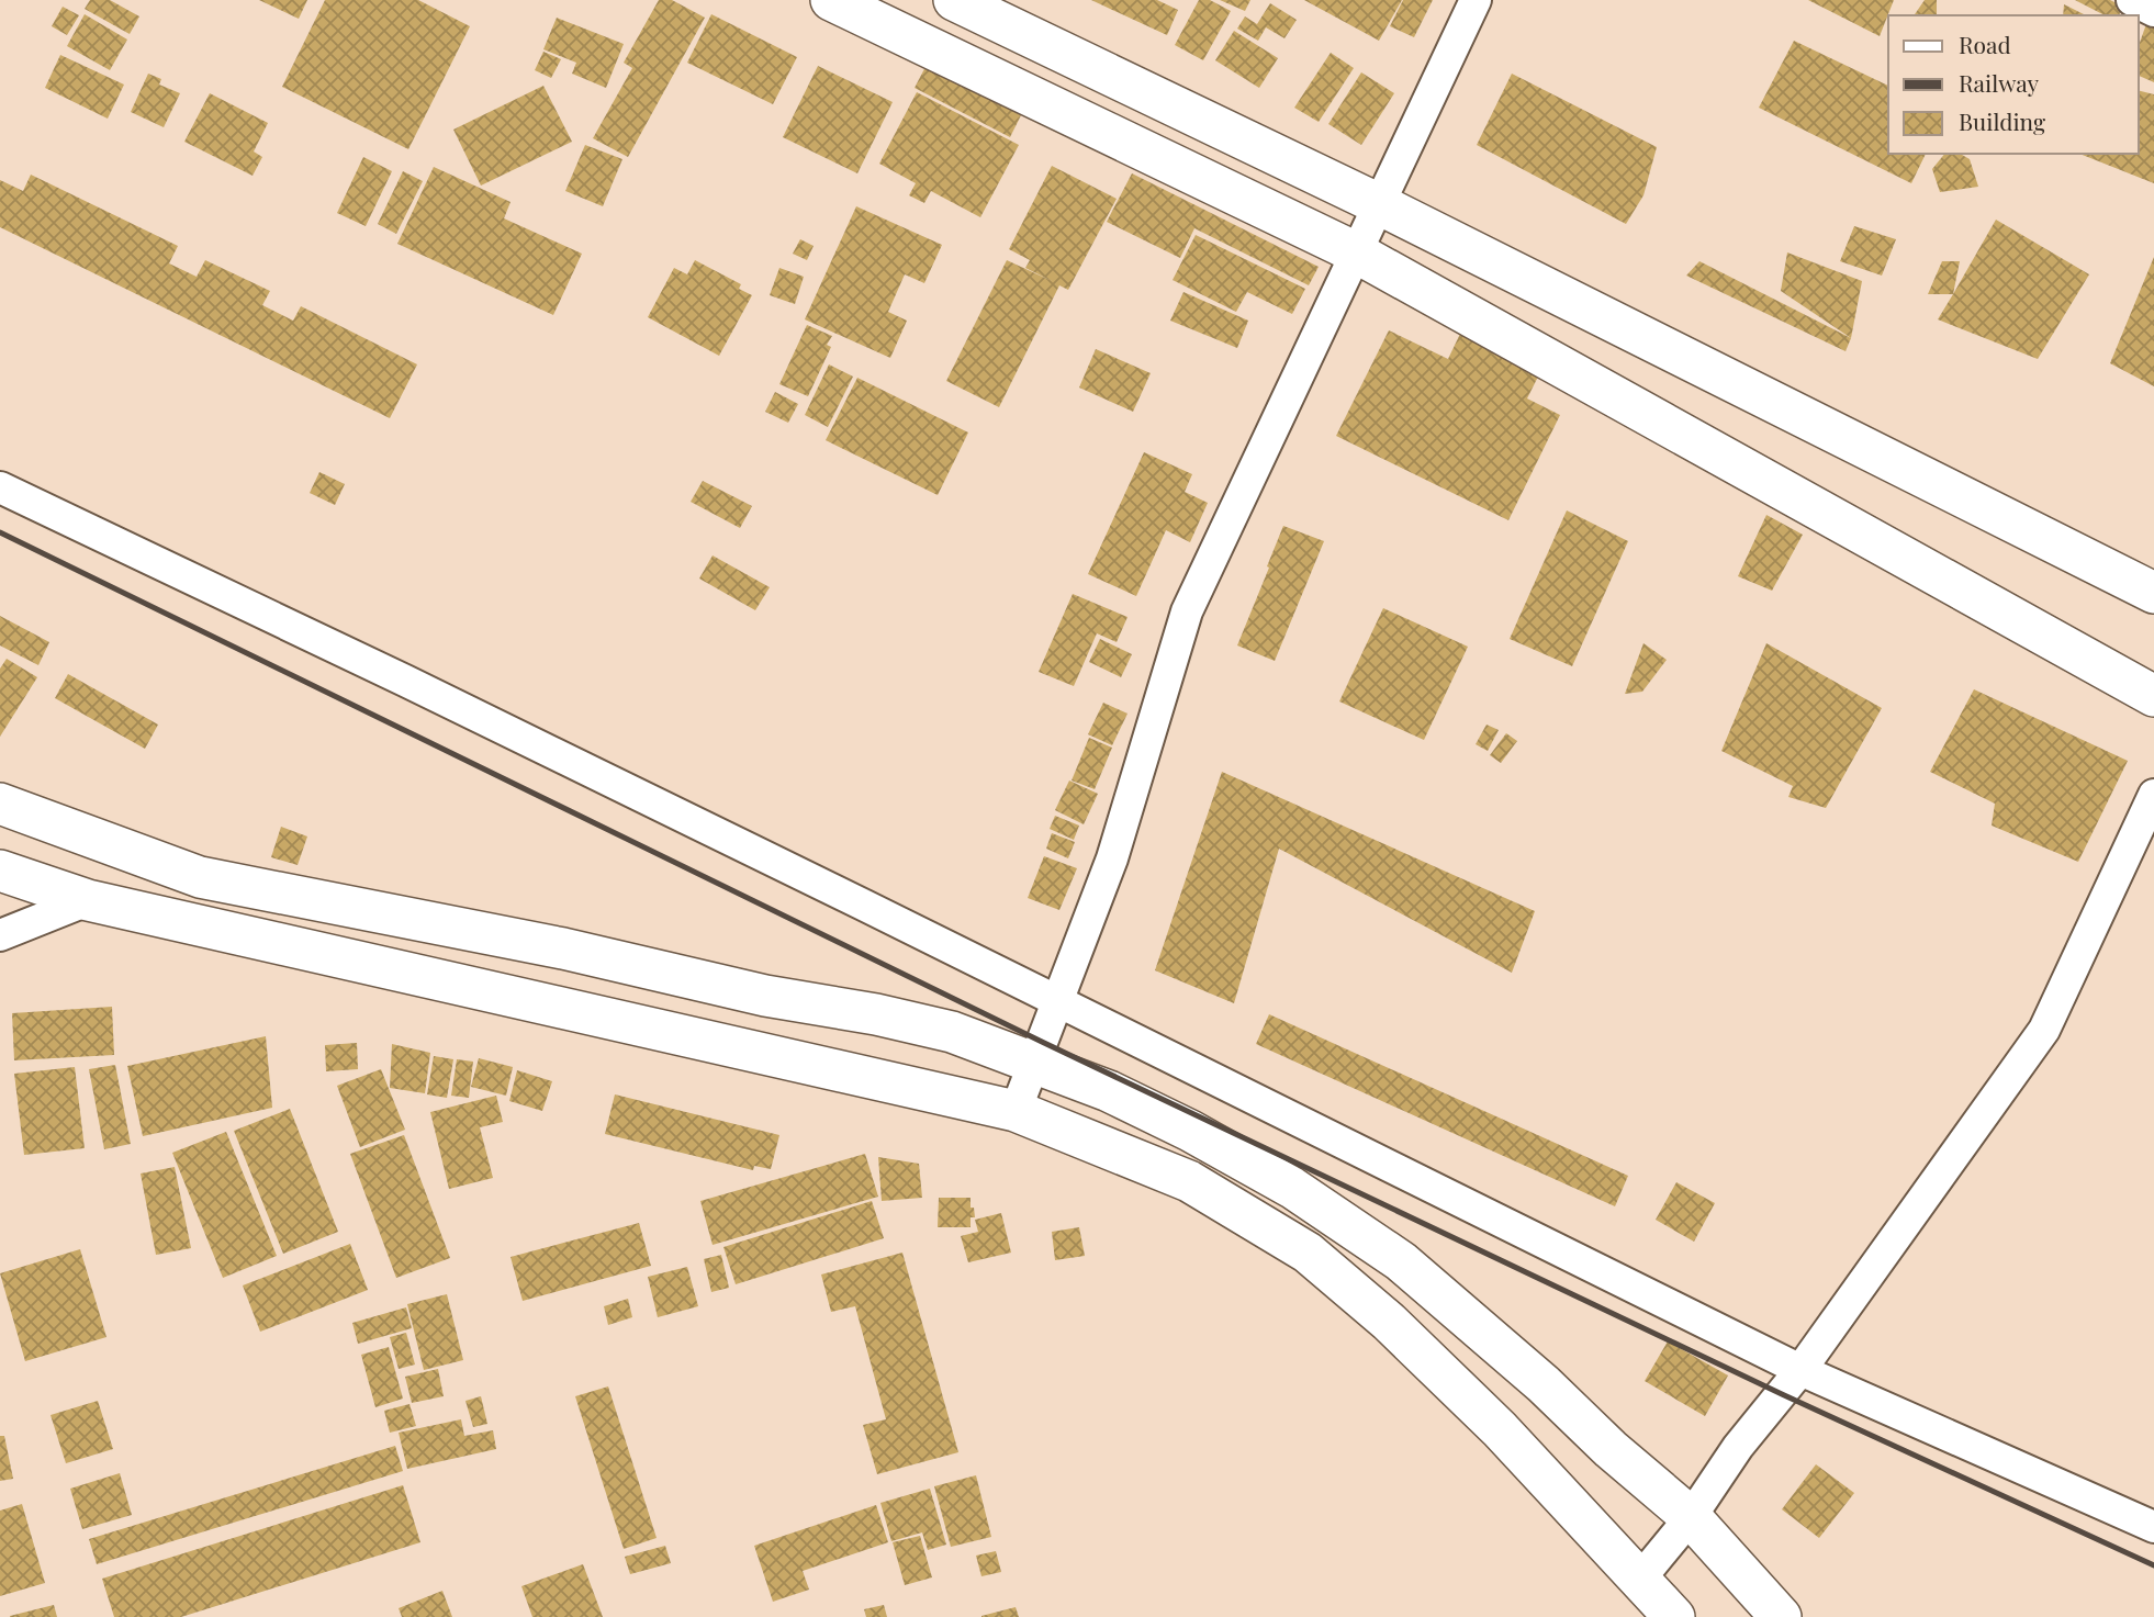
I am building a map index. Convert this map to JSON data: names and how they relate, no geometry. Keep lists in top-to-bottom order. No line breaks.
{"legend":["Road","Railway","Building"]}
